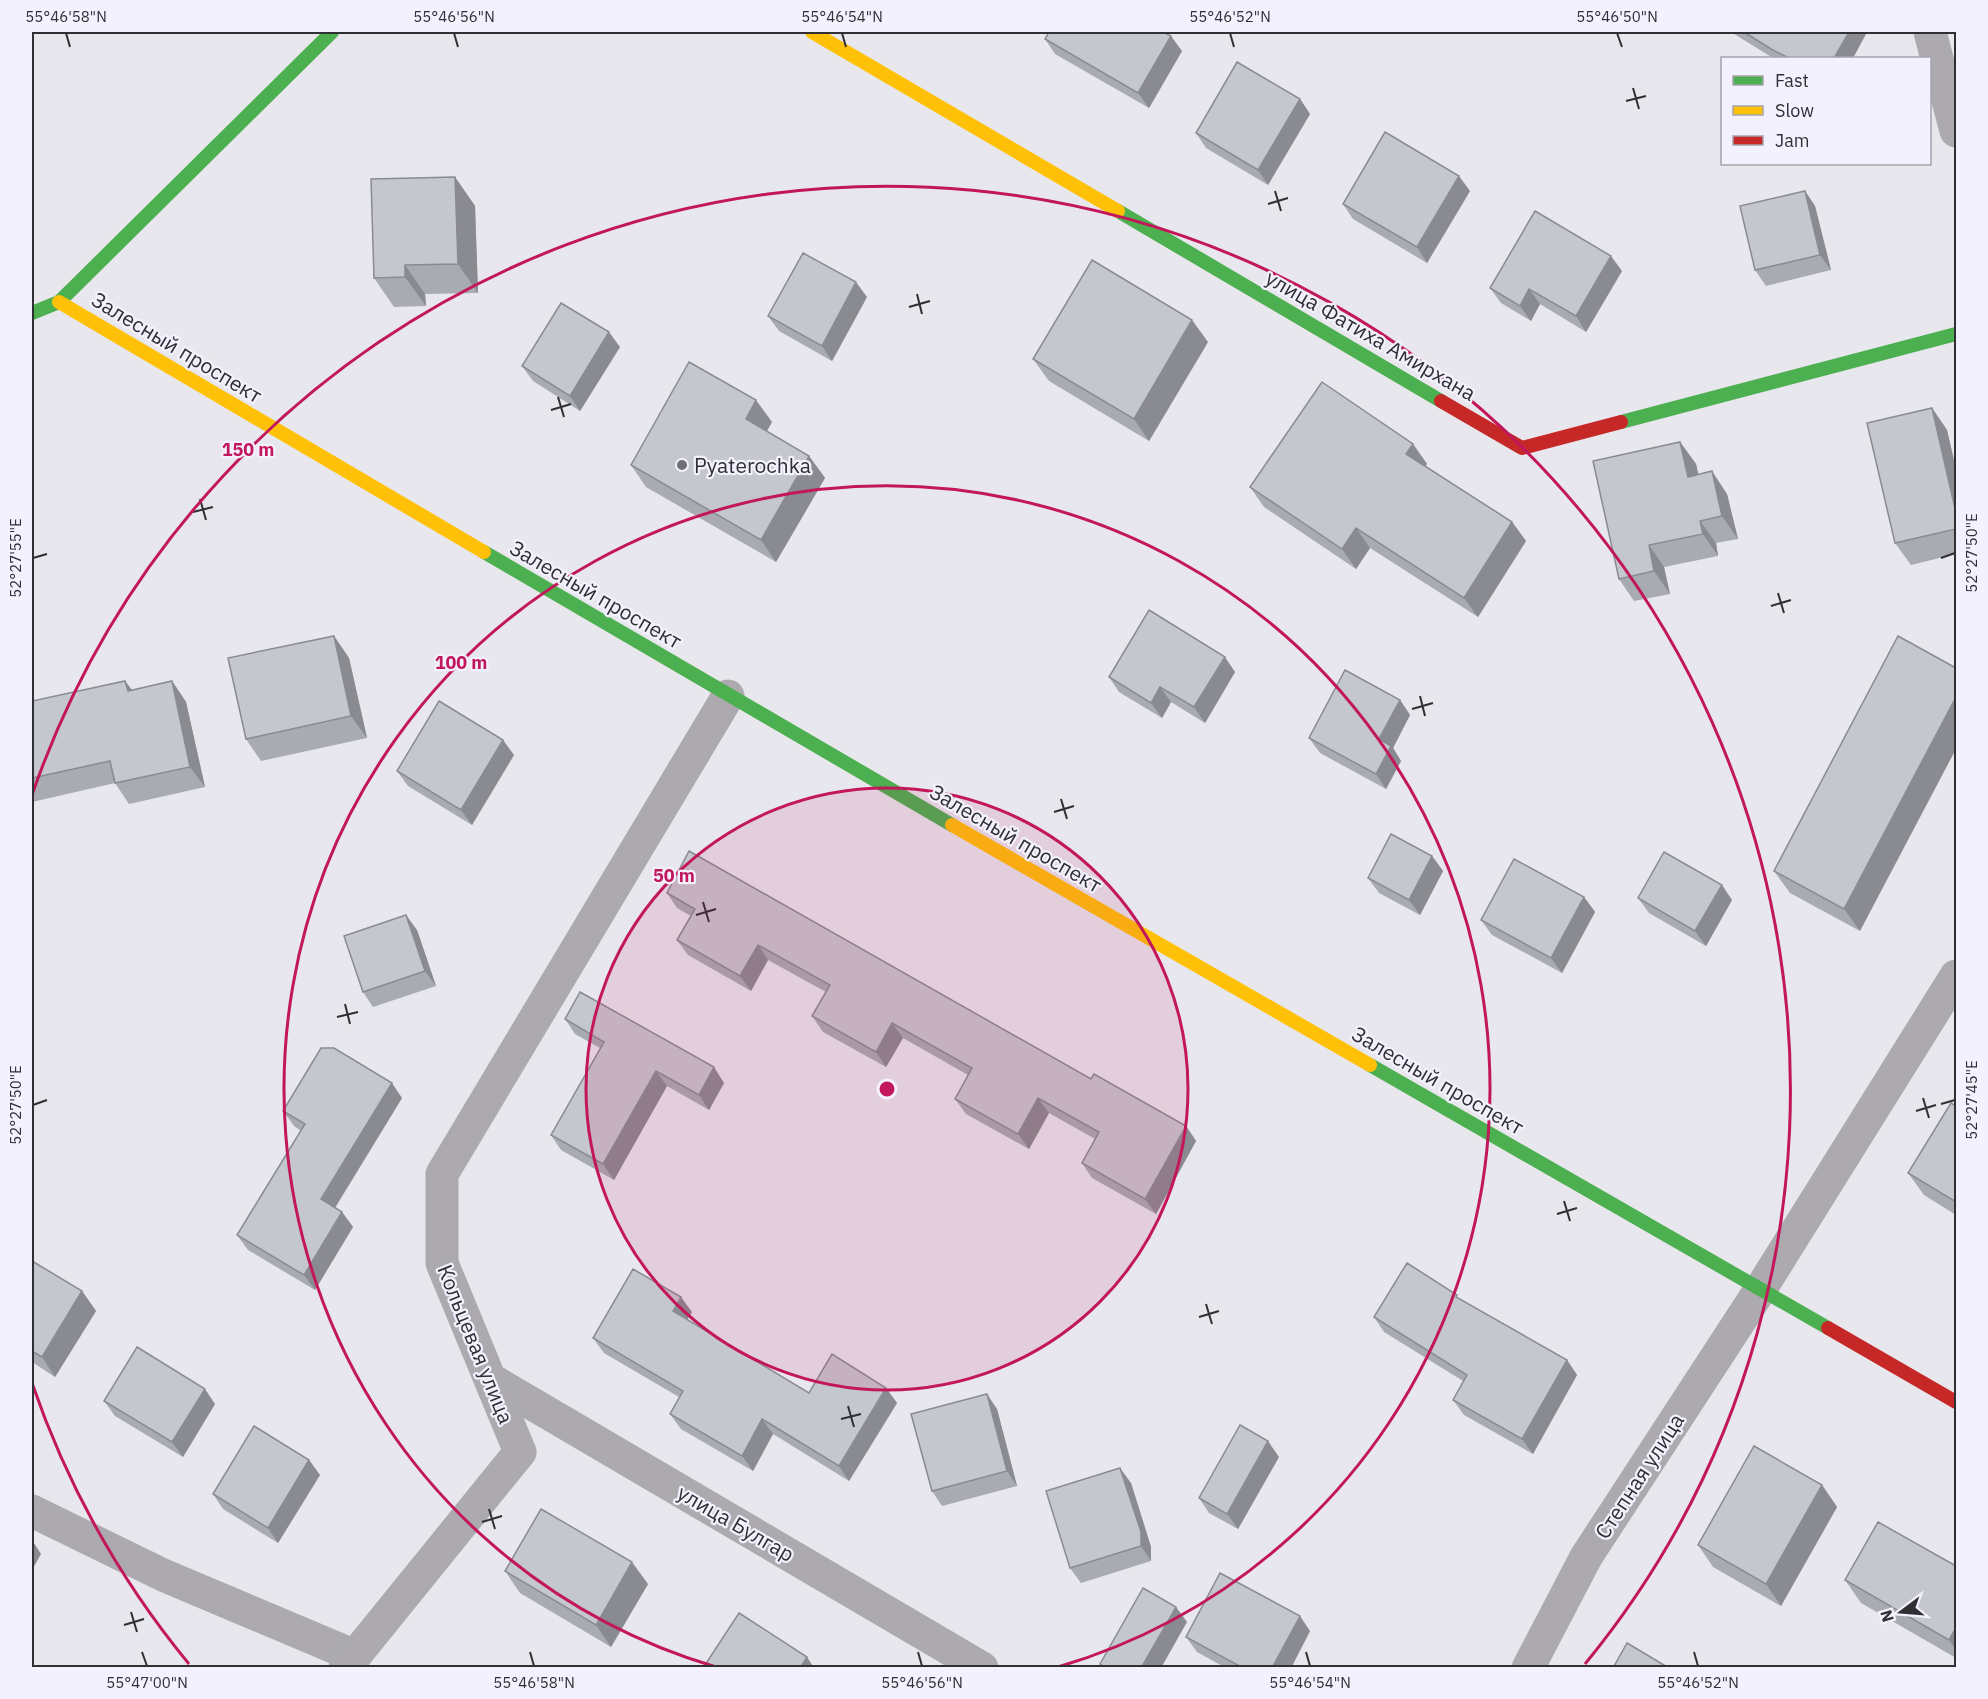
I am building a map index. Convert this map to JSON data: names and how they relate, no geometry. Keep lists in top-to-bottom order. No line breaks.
{"streets":{"main road":["улица Фатиха Амирхана","Залесный проспект"],"street":["Кольцевая улица","Степная улица","улица Булгар"]},"crossings":[["Залесный проспект","Кольцевая улица"],["Залесный проспект","Степная улица"],["Кольцевая улица","улица Булгар"]],"places":["Pyaterochka"],"legend":["Fast","Slow","Jam"],"north":"left","coordinates":["55°46'58\"N","55°46'56\"N","55°46'54\"N","55°46'52\"N","55°46'50\"N","52°27'50\"E","52°27'55\"E","52°27'45\"E","55°47'00\"N"],"rings":["150 m","100 m","50 m"]}
